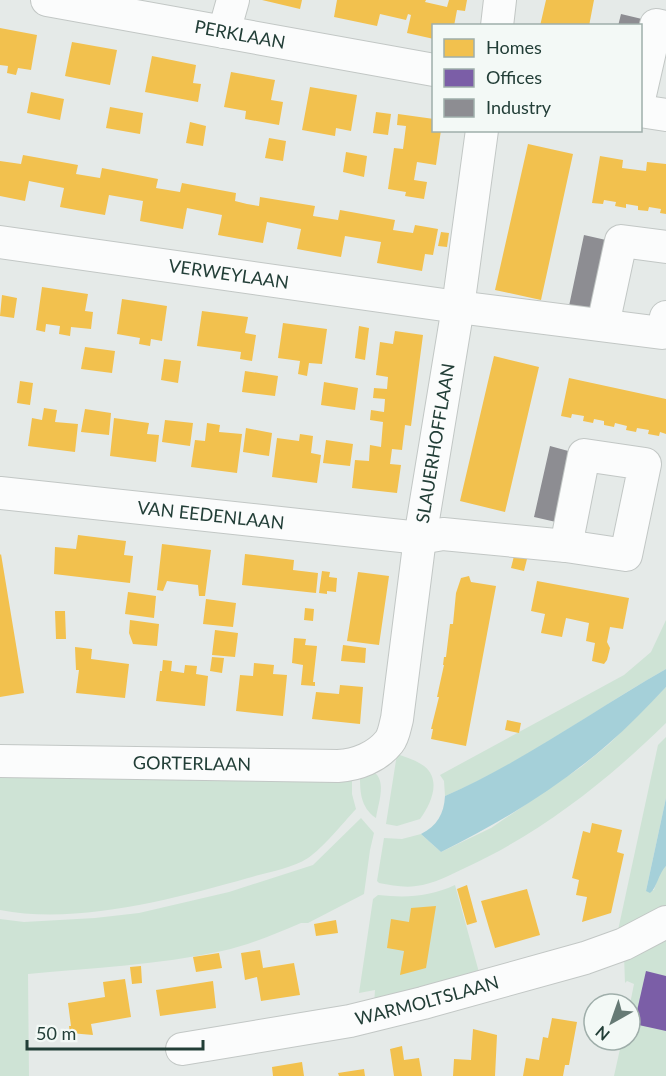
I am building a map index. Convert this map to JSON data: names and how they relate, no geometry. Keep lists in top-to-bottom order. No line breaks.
{"streets":{"street":["PERKLAAN","VERWEYLAAN","SLAUERHOFFLAAN","VAN EEDENLAAN","GORTERLAAN","WARMOLTSLAAN"]},"crossings":[["VERWEYLAAN","SLAUERHOFFLAAN"],["SLAUERHOFFLAAN","VAN EEDENLAAN"],["SLAUERHOFFLAAN","GORTERLAAN"]],"legend":["Homes","Offices","Industry"],"scale_bar":"50 m","north":"bottom left"}
